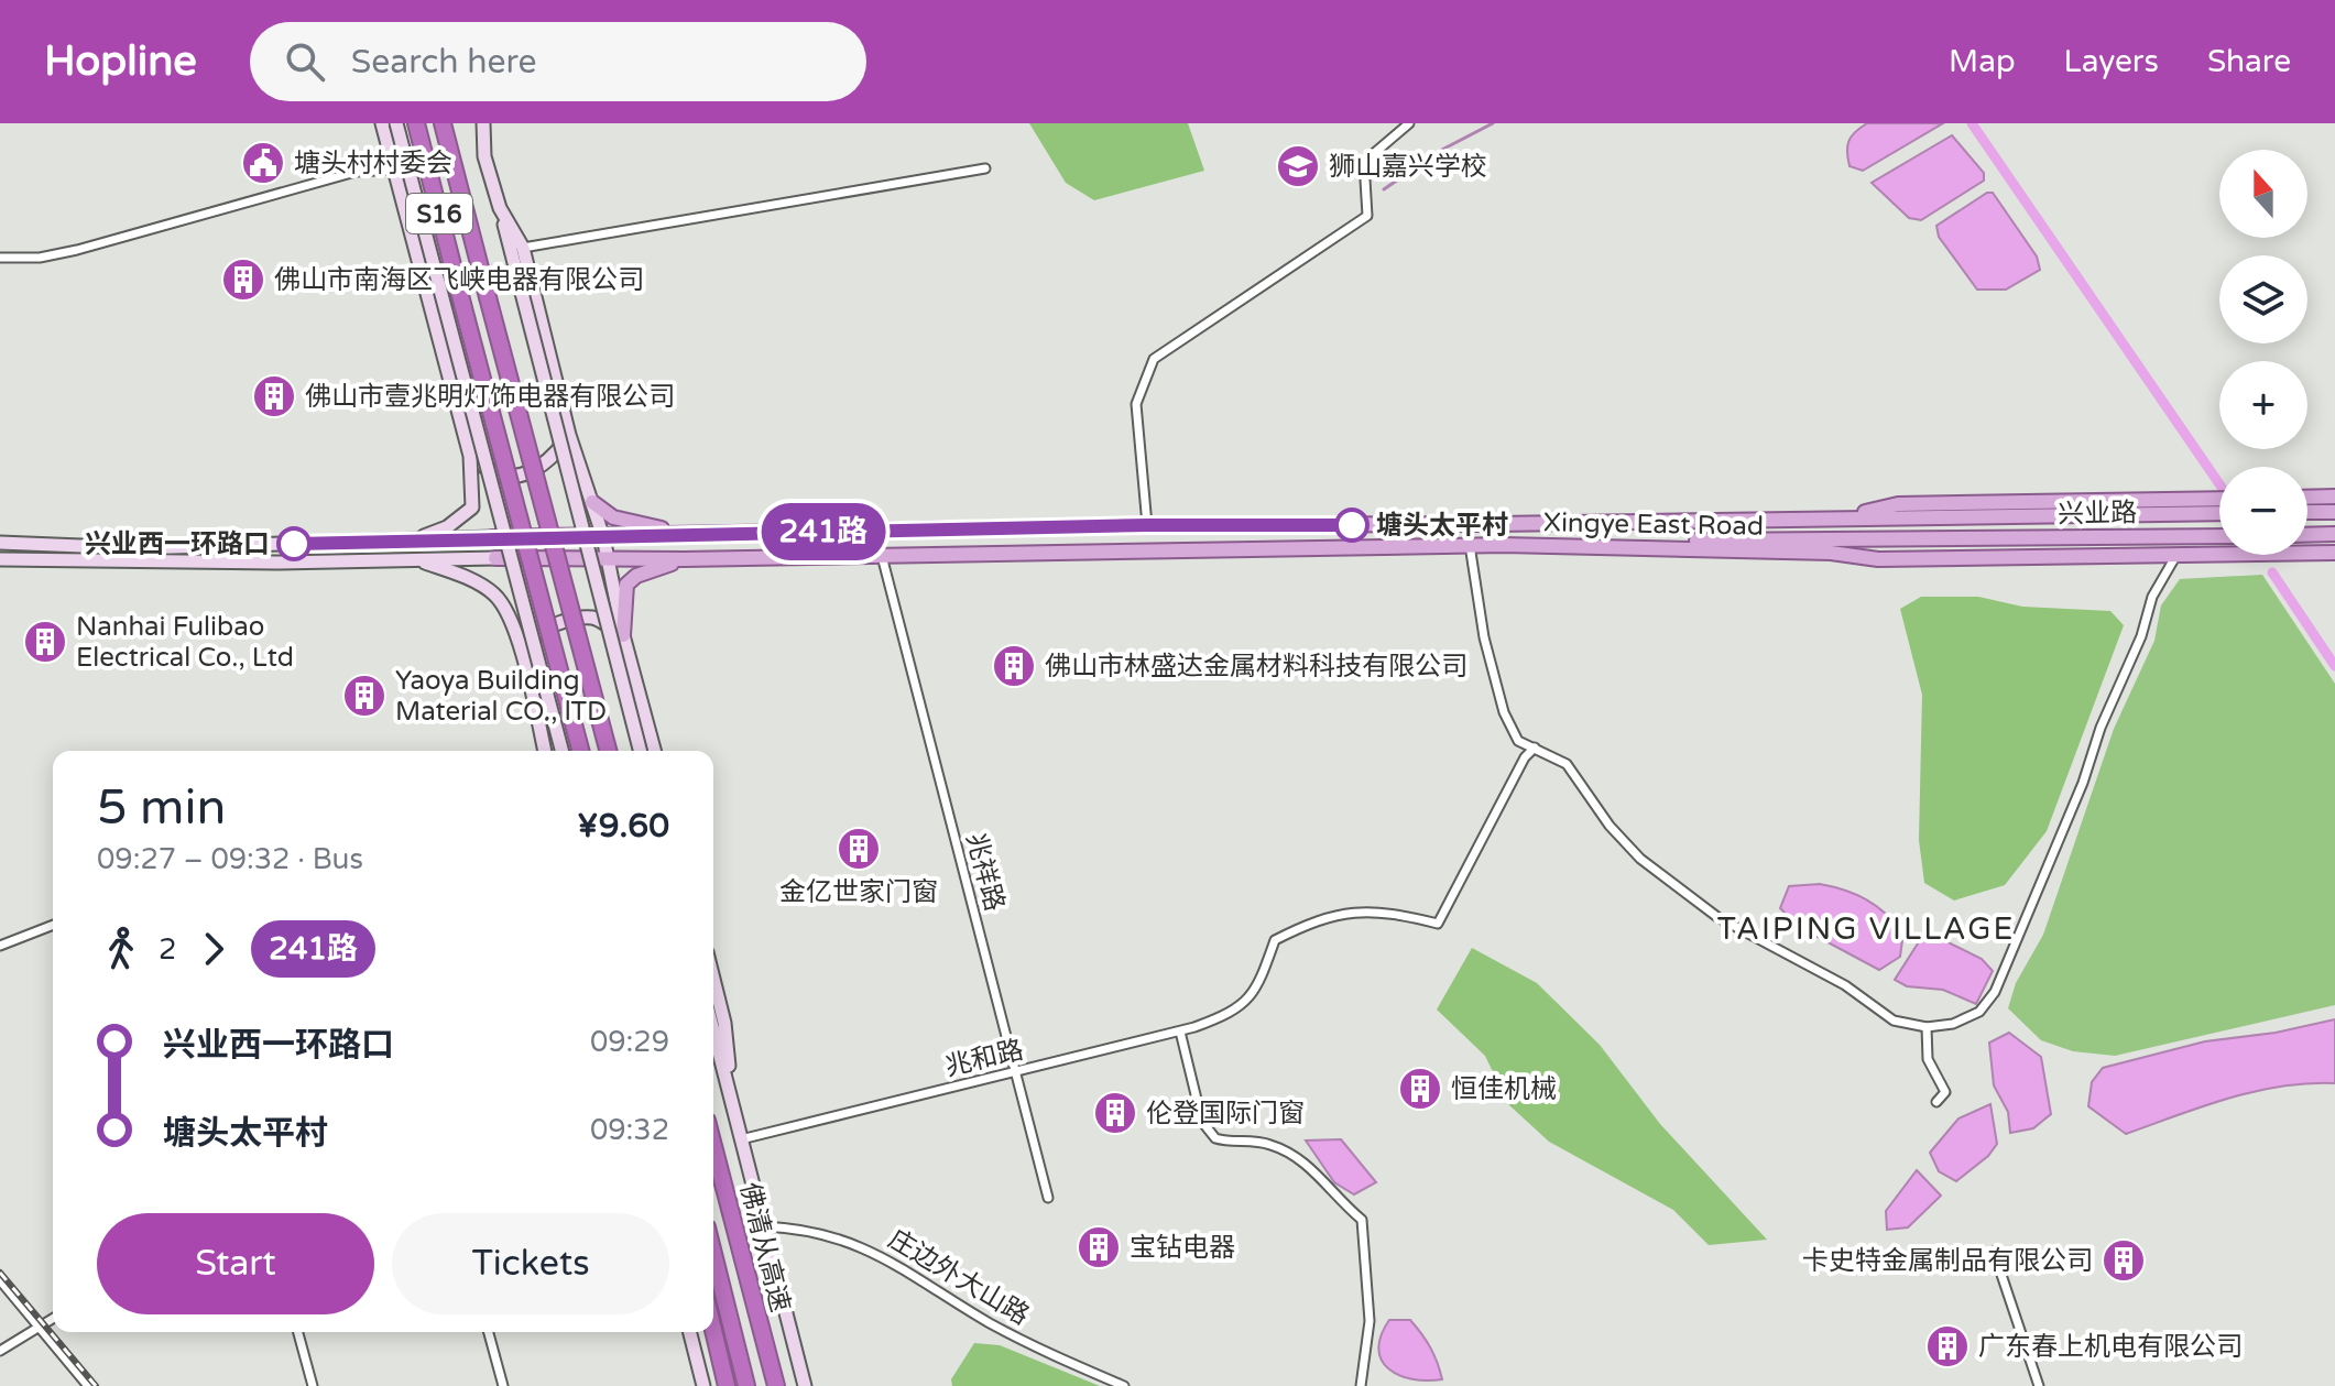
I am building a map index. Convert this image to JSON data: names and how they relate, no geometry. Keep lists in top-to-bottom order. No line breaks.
{"streets":{"highway":["S16","佛清从高速"],"main road":["兴业路","Xingye East Road"],"street":["兆祥路","兆和路","庄边外大山路"]},"crossings":[["兴业路","Xingye East Road"],["Xingye East Road","兆祥路"],["兆祥路","兆和路"]],"districts":["TAIPING VILLAGE"],"places":{"public building":["塘头村村委会"],"school or university":["狮山嘉兴学校"],"building":["佛山市南海区飞峡电器有限公司","佛山市壹兆明灯饰电器有限公司","Nanhai Fulibao Electrical Co., Ltd","佛山市林盛达金属材料科技有限公司","Yaoya Building Material CO., lTD","金亿世家门窗","恒佳机械","伦登国际门窗","宝钻电器","卡史特金属制品有限公司","广东春上机电有限公司"],"other":["塘头太平村","兴业西一环路口"]},"lines":["bus line 241路"],"north":"top","page":{"header":"Hopline","search":"Search here","nav":["Map","Layers","Share"],"on_map":"241路","map_buttons":["+","−"],"heading":["5 min","09:27 – 09:32 · Bus","¥9.60"],"legs":["2","241路"],"list":[{"name":"兴业西一环路口","value":"09:29"},{"name":"塘头太平村","value":"09:32"}],"buttons":["Start","Tickets"]}}
